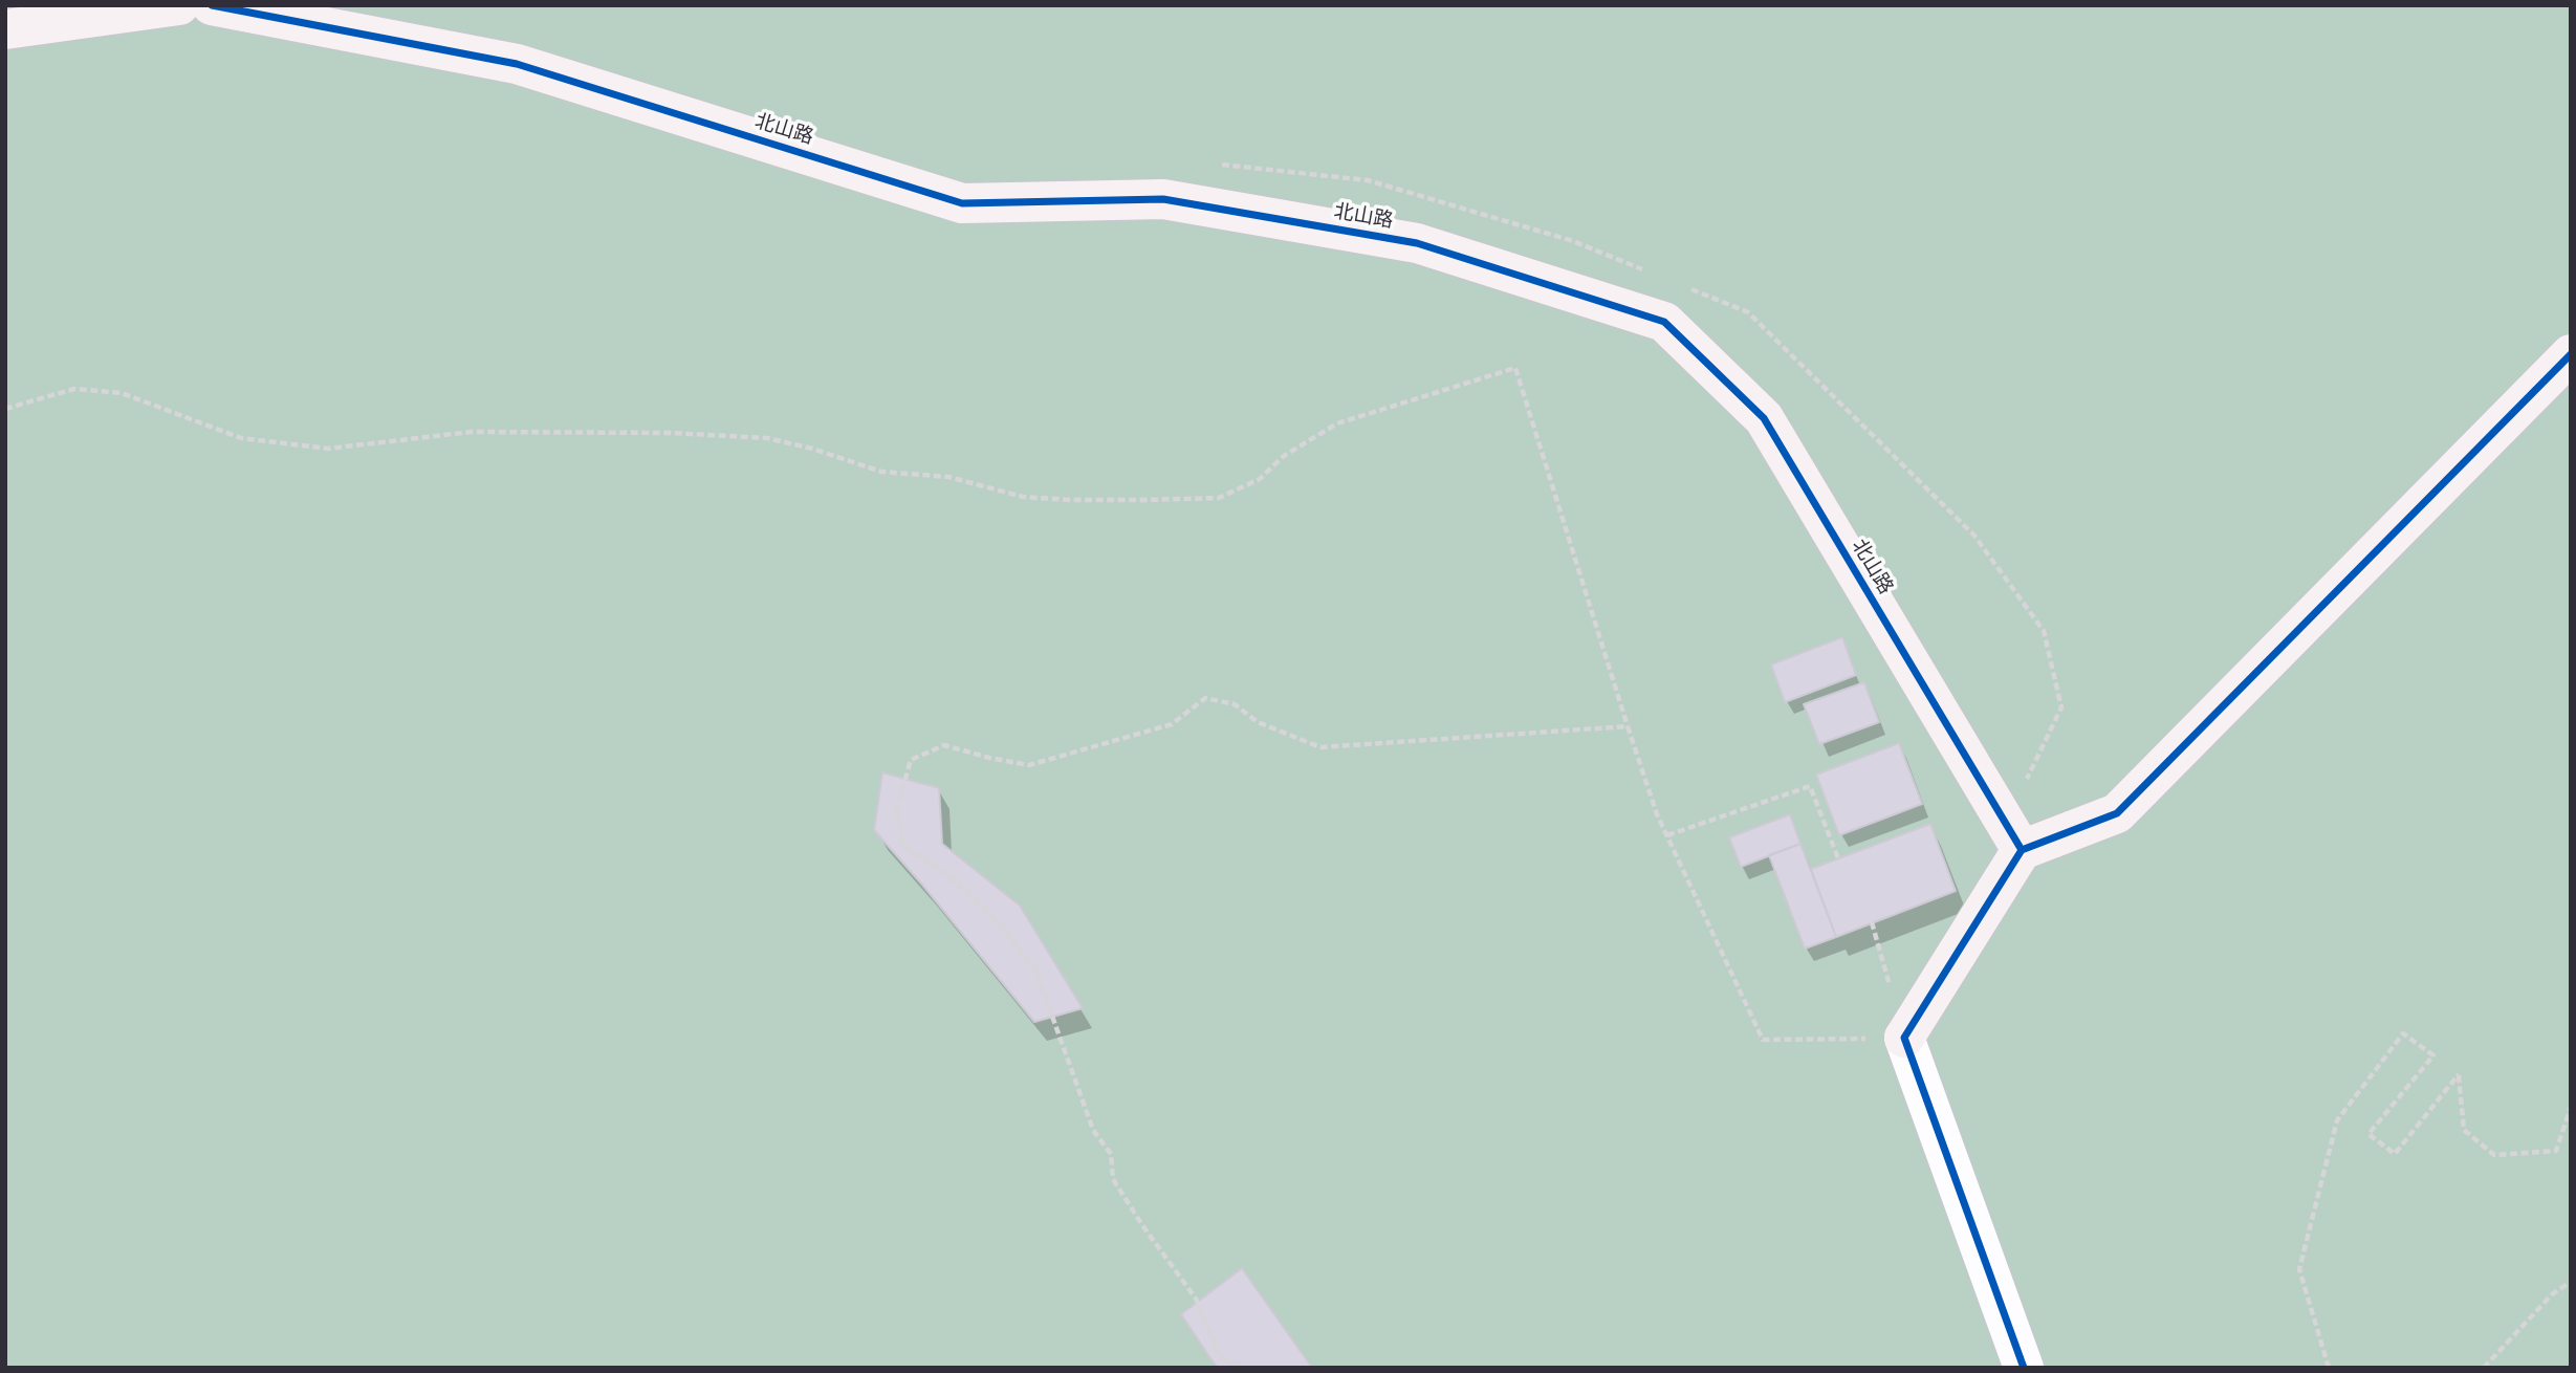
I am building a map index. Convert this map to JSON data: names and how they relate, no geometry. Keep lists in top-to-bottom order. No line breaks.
{"streets":{"street":["北山路"]}}
